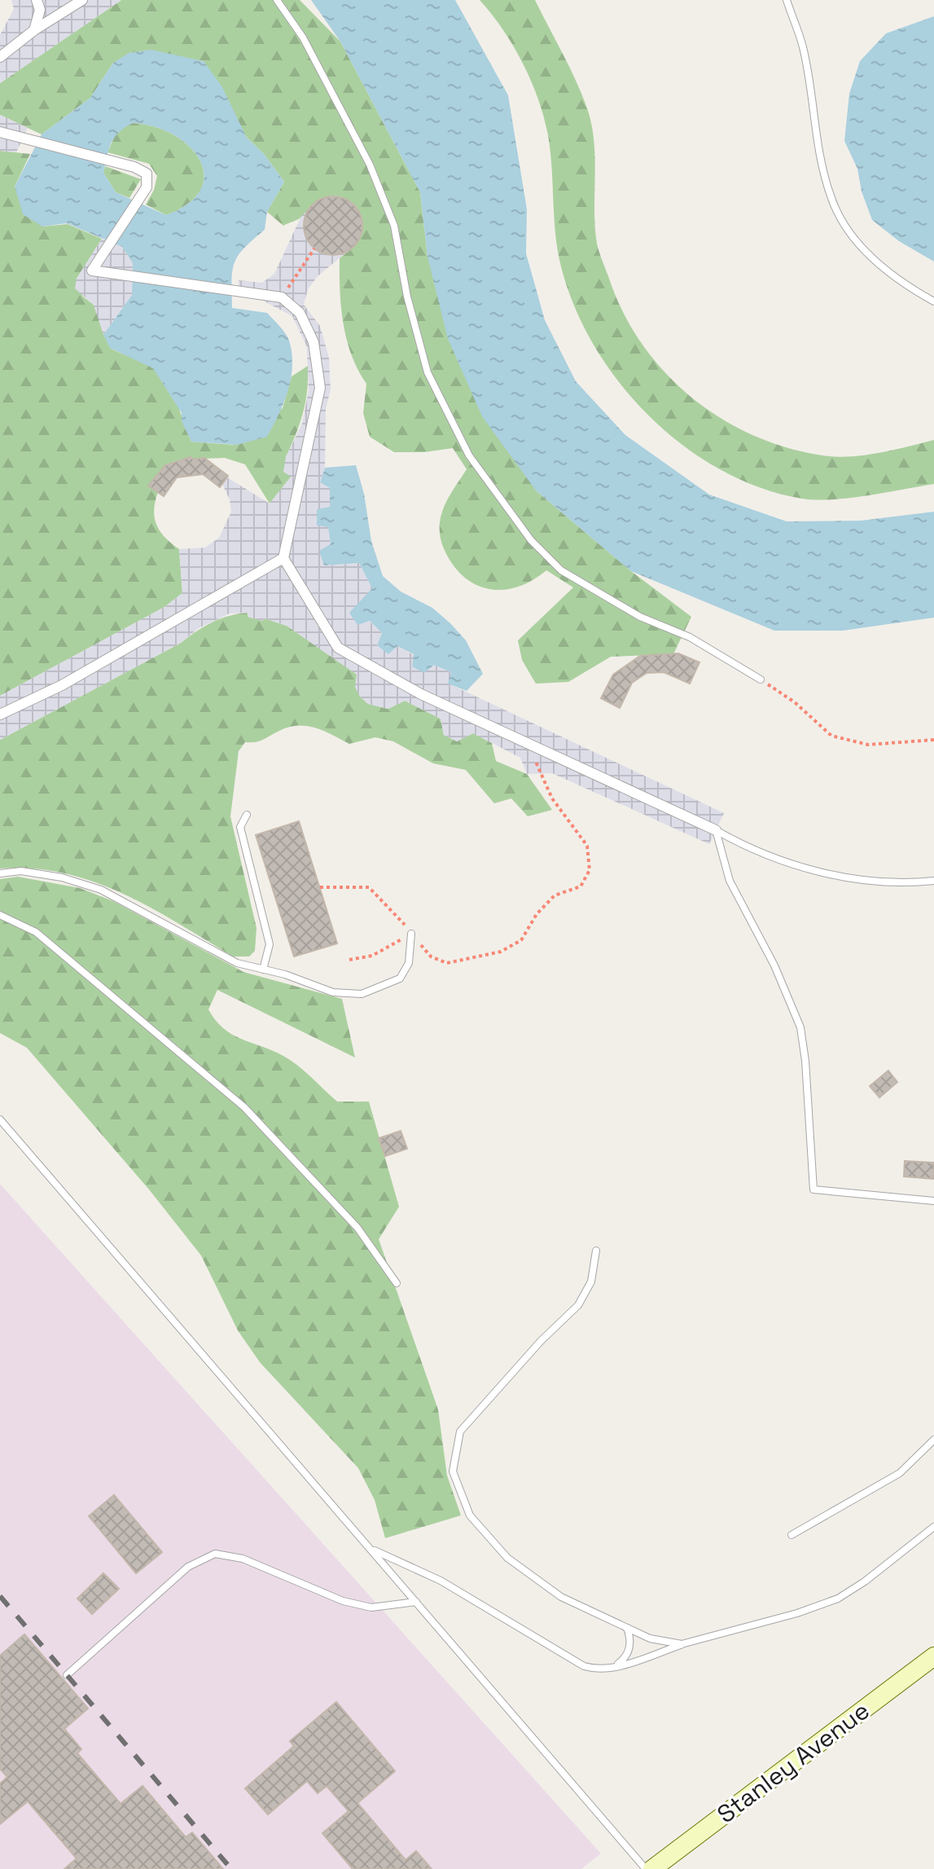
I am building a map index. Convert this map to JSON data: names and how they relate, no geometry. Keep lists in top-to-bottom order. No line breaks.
{"streets":{"main road":["Stanley Avenue"]}}
